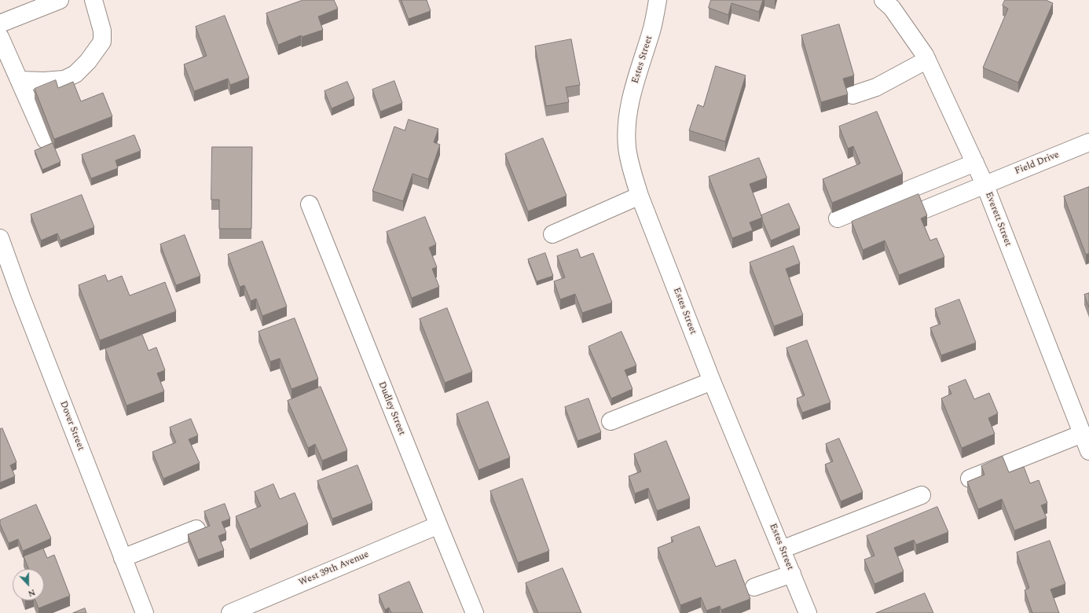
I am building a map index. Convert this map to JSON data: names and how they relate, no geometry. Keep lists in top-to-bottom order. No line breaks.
{"streets":{"street":["Estes Street","Field Drive","Everett Street","Dudley Street","Dover Street","West 39th Avenue"]},"crossings":[["Field Drive","Everett Street"],["Dudley Street","West 39th Avenue"]],"north":"bottom"}
